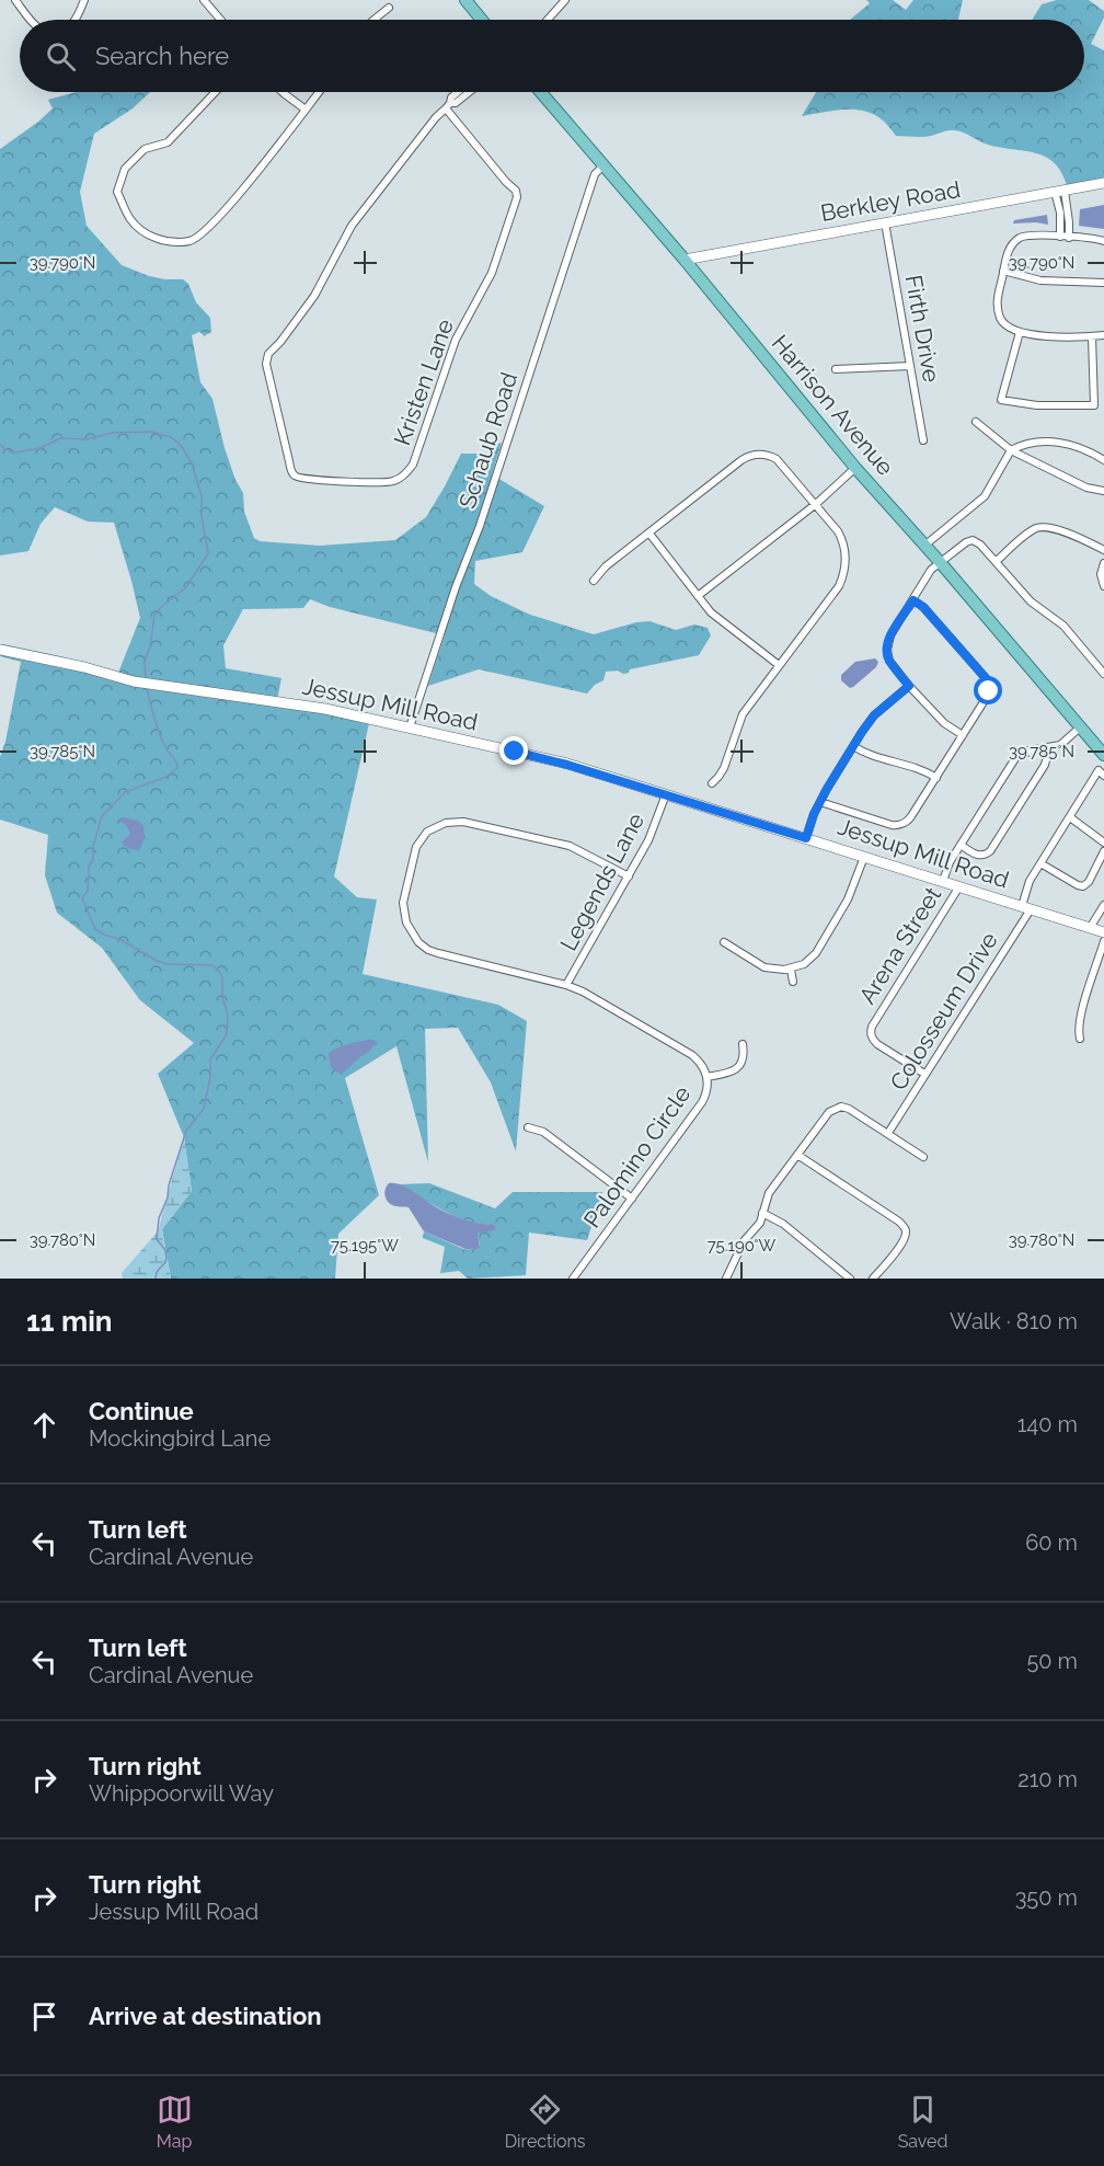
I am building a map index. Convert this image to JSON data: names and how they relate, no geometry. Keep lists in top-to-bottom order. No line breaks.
{"streets":{"main road":["Harrison Avenue"],"street":["Berkley Road","Firth Drive","Kristen Lane","Schaub Road","Jessup Mill Road","Legends Lane","Arena Street","Colosseum Drive","Palomino Circle"]},"crossings":[["Berkley Road","Firth Drive"],["Berkley Road","Harrison Avenue"],["Harrison Avenue","Schaub Road"],["Schaub Road","Jessup Mill Road"],["Jessup Mill Road","Legends Lane"],["Jessup Mill Road","Arena Street"],["Jessup Mill Road","Colosseum Drive"],["Legends Lane","Palomino Circle"],["Arena Street","Colosseum Drive"]],"page":{"search":"Search here","heading":["11 min","Walk · 810 m"],"list":[["Continue","Mockingbird Lane","140 m"],["Turn left","Cardinal Avenue","60 m"],["Turn left","Cardinal Avenue","50 m"],["Turn right","Whippoorwill Way","210 m"],["Turn right","Jessup Mill Road","350 m"],"Arrive at destination"],"nav":["Map","Directions","Saved"]},"coordinates":["39.790°N","39.785°N","39.780°N","75.195°W","75.190°W"]}
